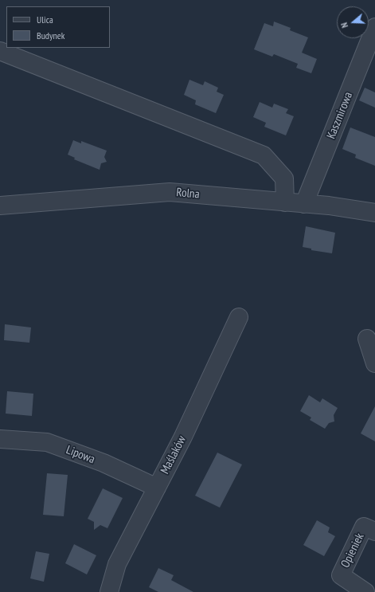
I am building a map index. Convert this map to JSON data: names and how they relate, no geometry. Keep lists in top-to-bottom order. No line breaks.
{"streets":{"street":["Kaszmirowa","Rolna","Lipowa","Maślaków","Opieniek"]},"crossings":[["Kaszmirowa","Rolna"],["Lipowa","Maślaków"]],"legend":["Ulica","Budynek"],"north":"left"}
